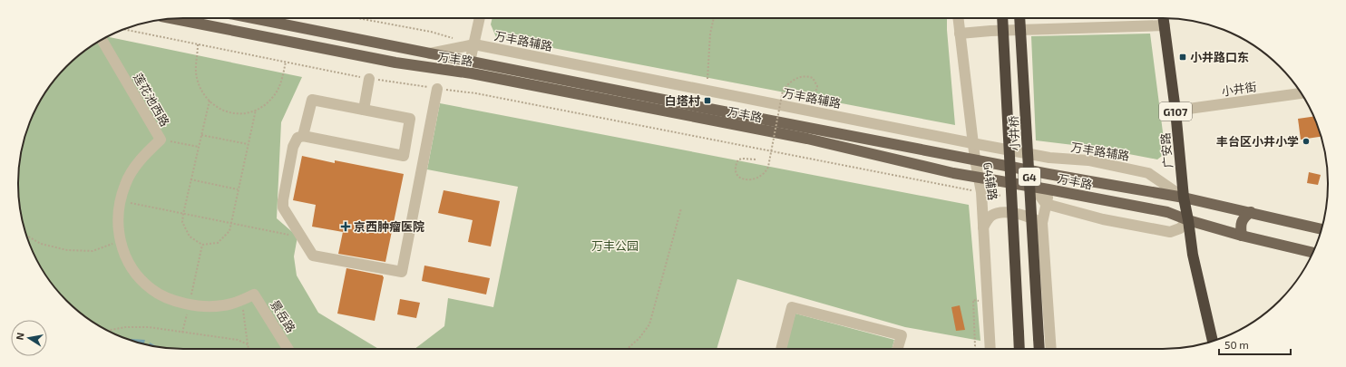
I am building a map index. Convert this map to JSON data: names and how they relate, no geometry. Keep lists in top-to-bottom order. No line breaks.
{"streets":{"highway":["G107","小井桥","广安路","G4"],"main road":["万丰路"],"street":["万丰路辅路","小井街","莲花池西路","G4辅路","景岳路"]},"crossings":[["万丰路辅路","万丰路"],["万丰路辅路","G107"],["万丰路辅路","广安路"],["万丰路辅路","G4辅路"],["万丰路","G107"],["万丰路","广安路"],["万丰路","G4辅路"],["小井街","广安路"],["莲花池西路","景岳路"],["G107","广安路"]],"parks":["万丰公园"],"places":{"transit":["小井路口东","白塔村"],"other":["丰台区小井小学"],"health":["京西肿瘤医院"]},"scale_bar":"50 m","north":"left"}
